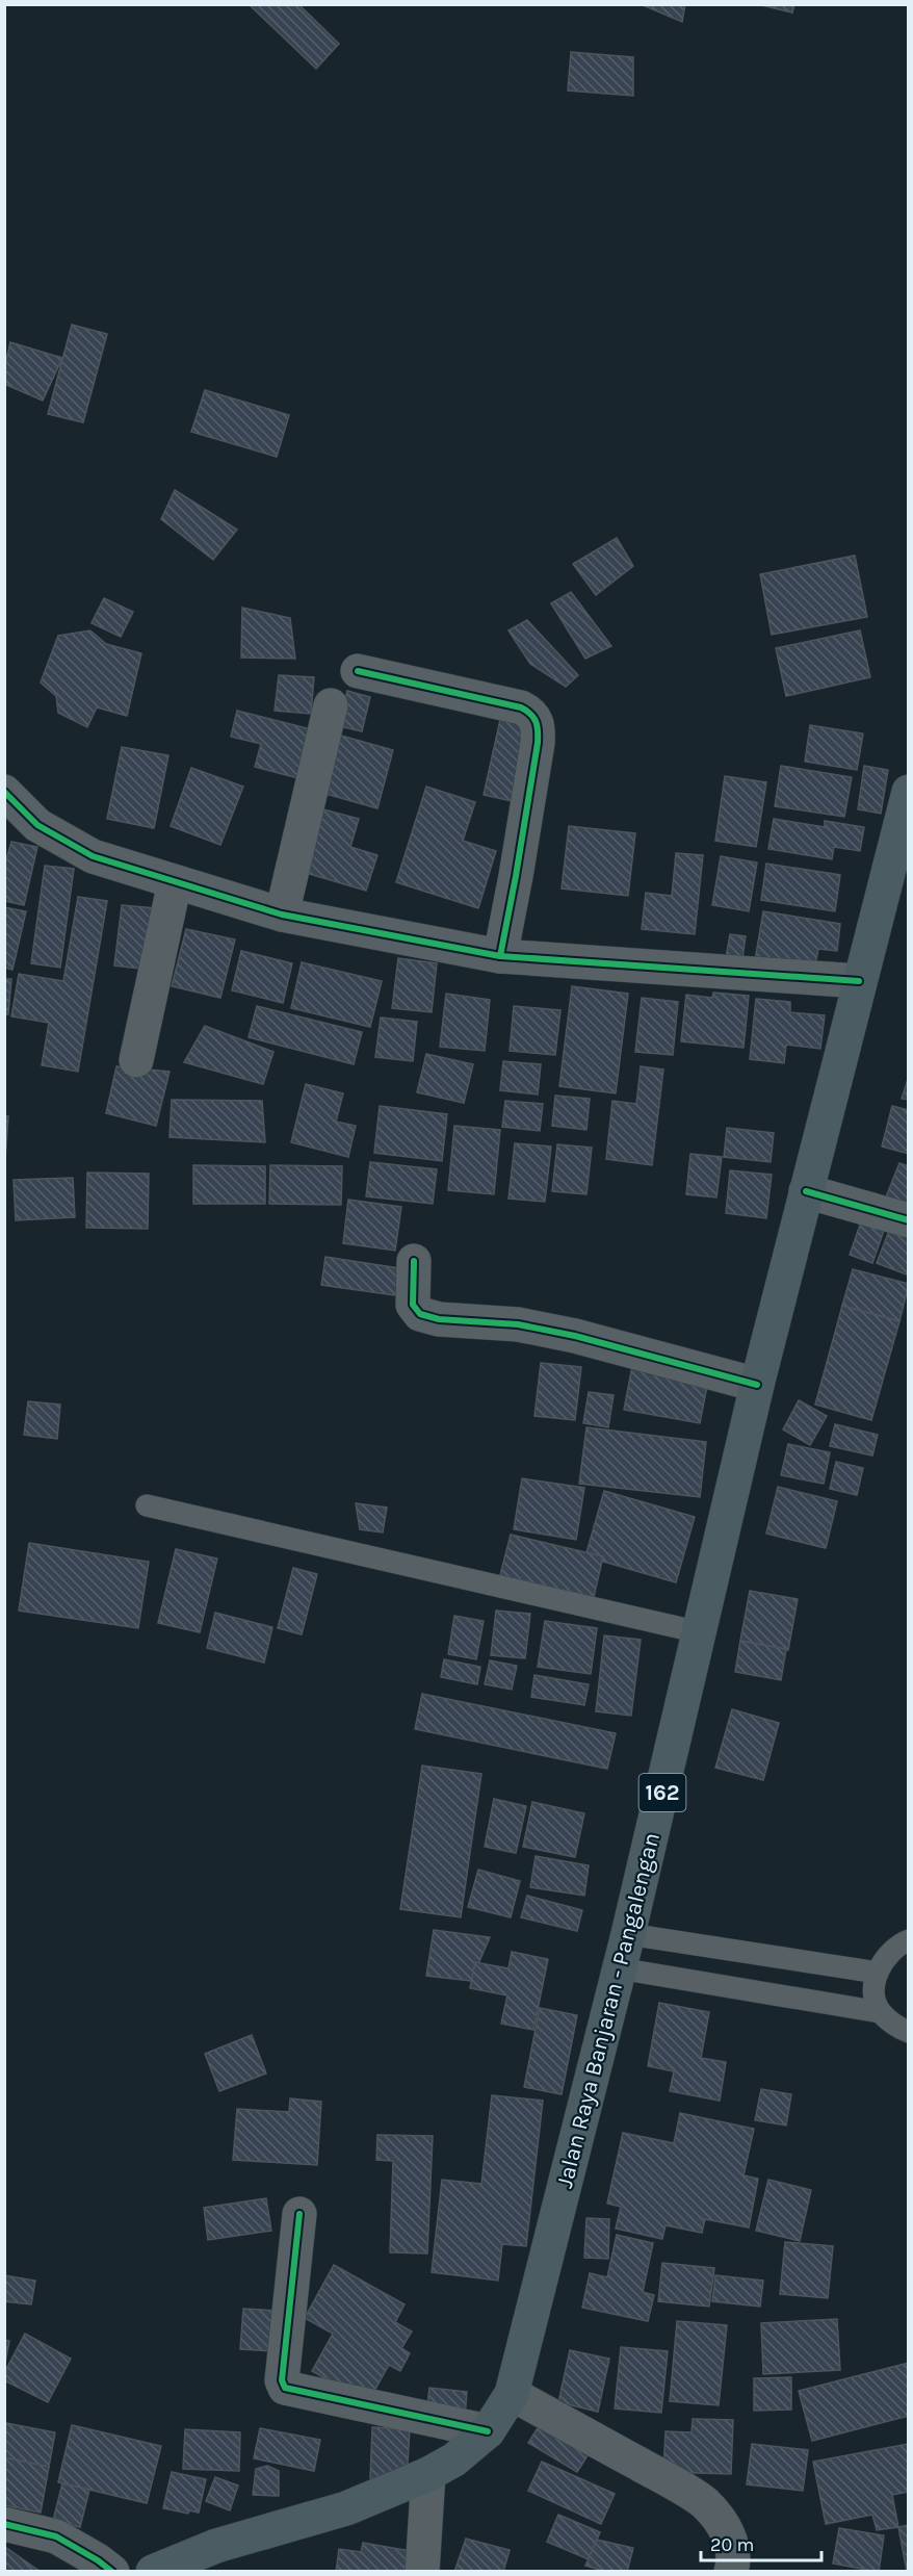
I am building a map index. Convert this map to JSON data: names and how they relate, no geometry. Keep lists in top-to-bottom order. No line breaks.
{"streets":{"main road":["162","Jalan Raya Banjaran - Pangalengan"]},"scale_bar":"20 m"}
